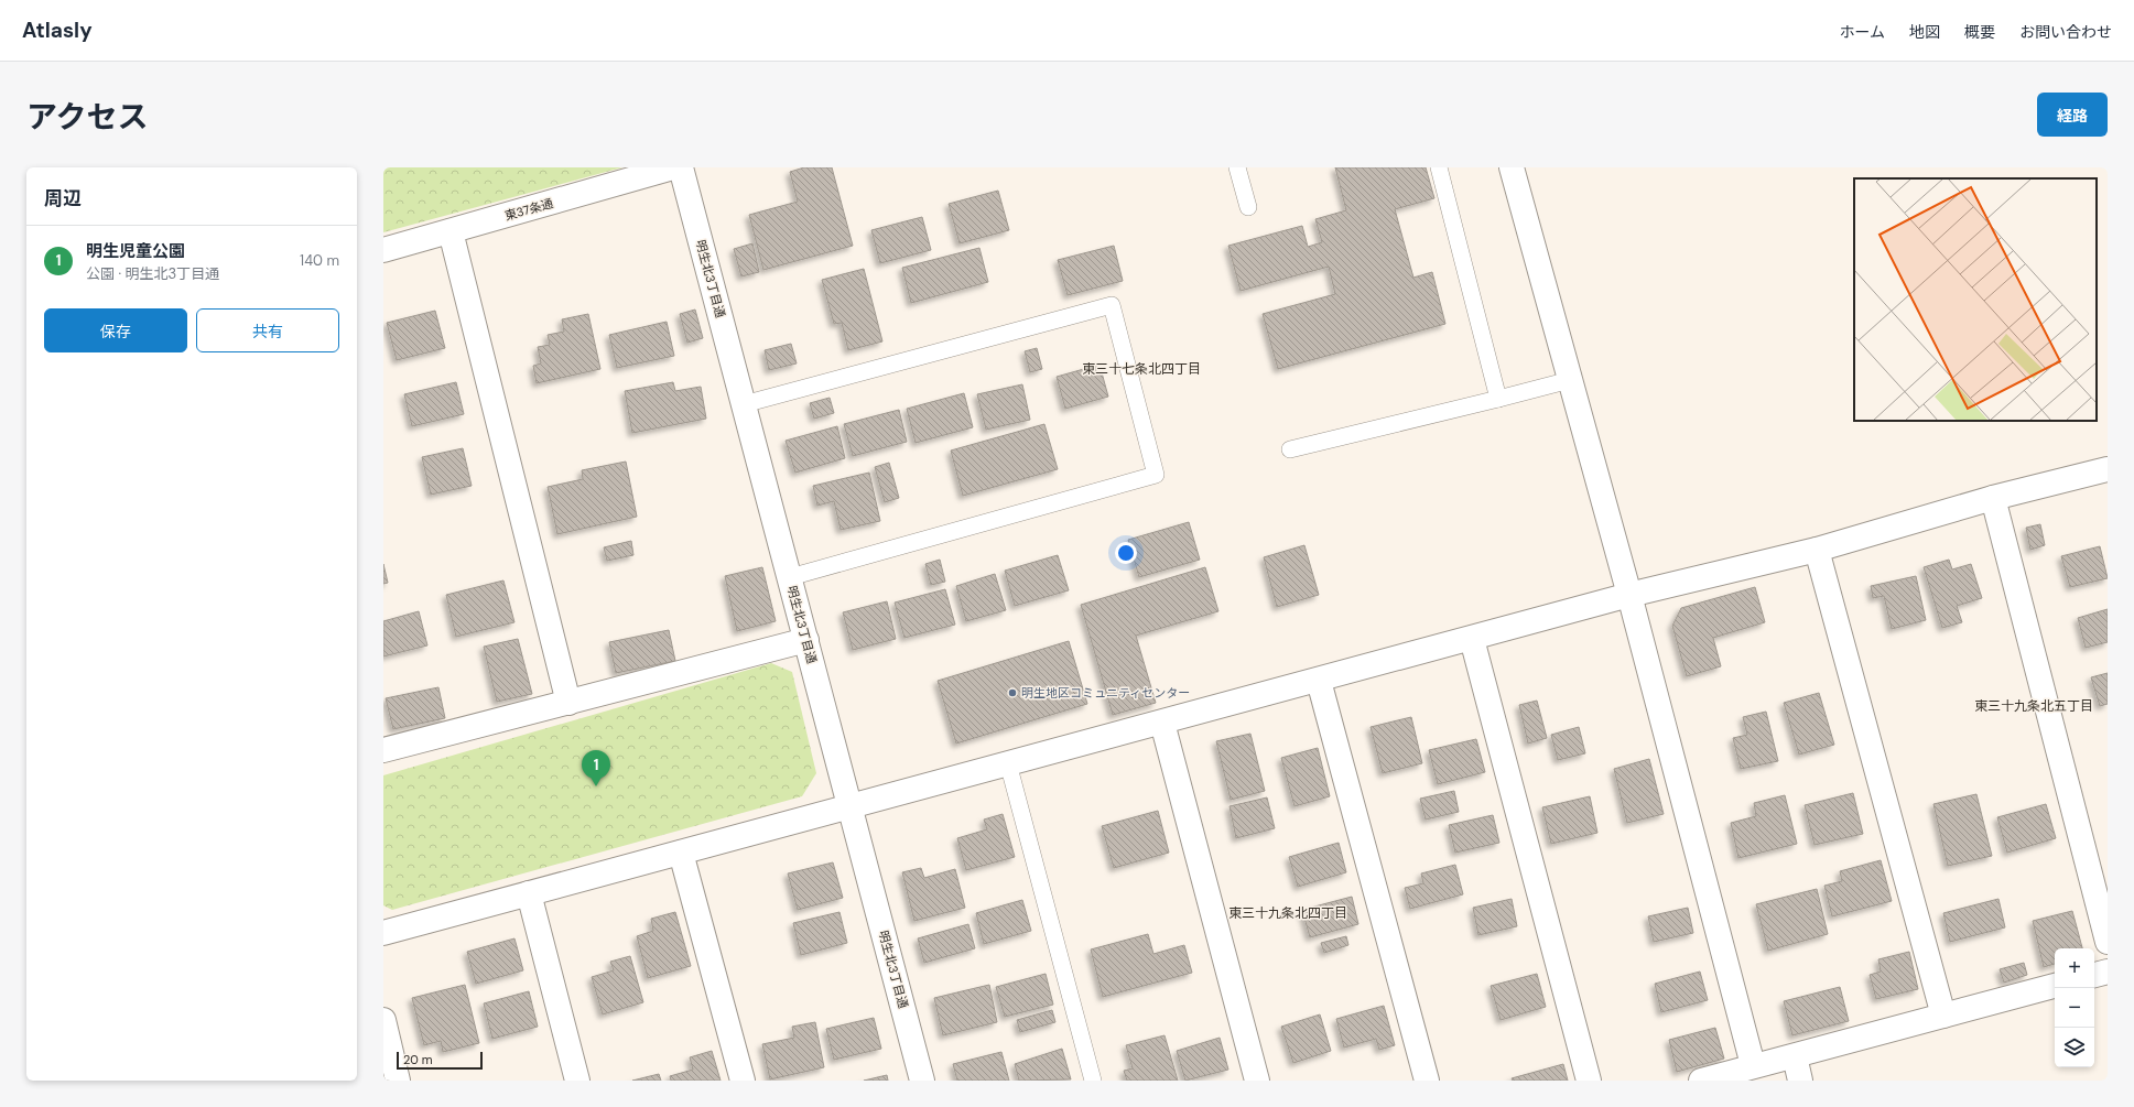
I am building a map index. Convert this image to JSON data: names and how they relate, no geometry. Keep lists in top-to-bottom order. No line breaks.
{"streets":{"street":["東37条通","明生北3丁目通"]},"districts":["東三十七条北四丁目","東三十九条北五丁目","東三十九条北四丁目"],"places":["明生地区コミュニティセンター"],"scale_bar":"20 m","page":{"header":"Atlasly","nav":["ホーム","地図","概要","お問い合わせ"],"title":"アクセス","buttons":["経路",["保存","共有"]],"heading":"周辺","list":[{"mark":"1","name":"明生児童公園","note":"公園 · 明生北3丁目通","value":"140 m"}],"pins":"1","map_buttons":["+","−"],"scale":"20 m"}}
